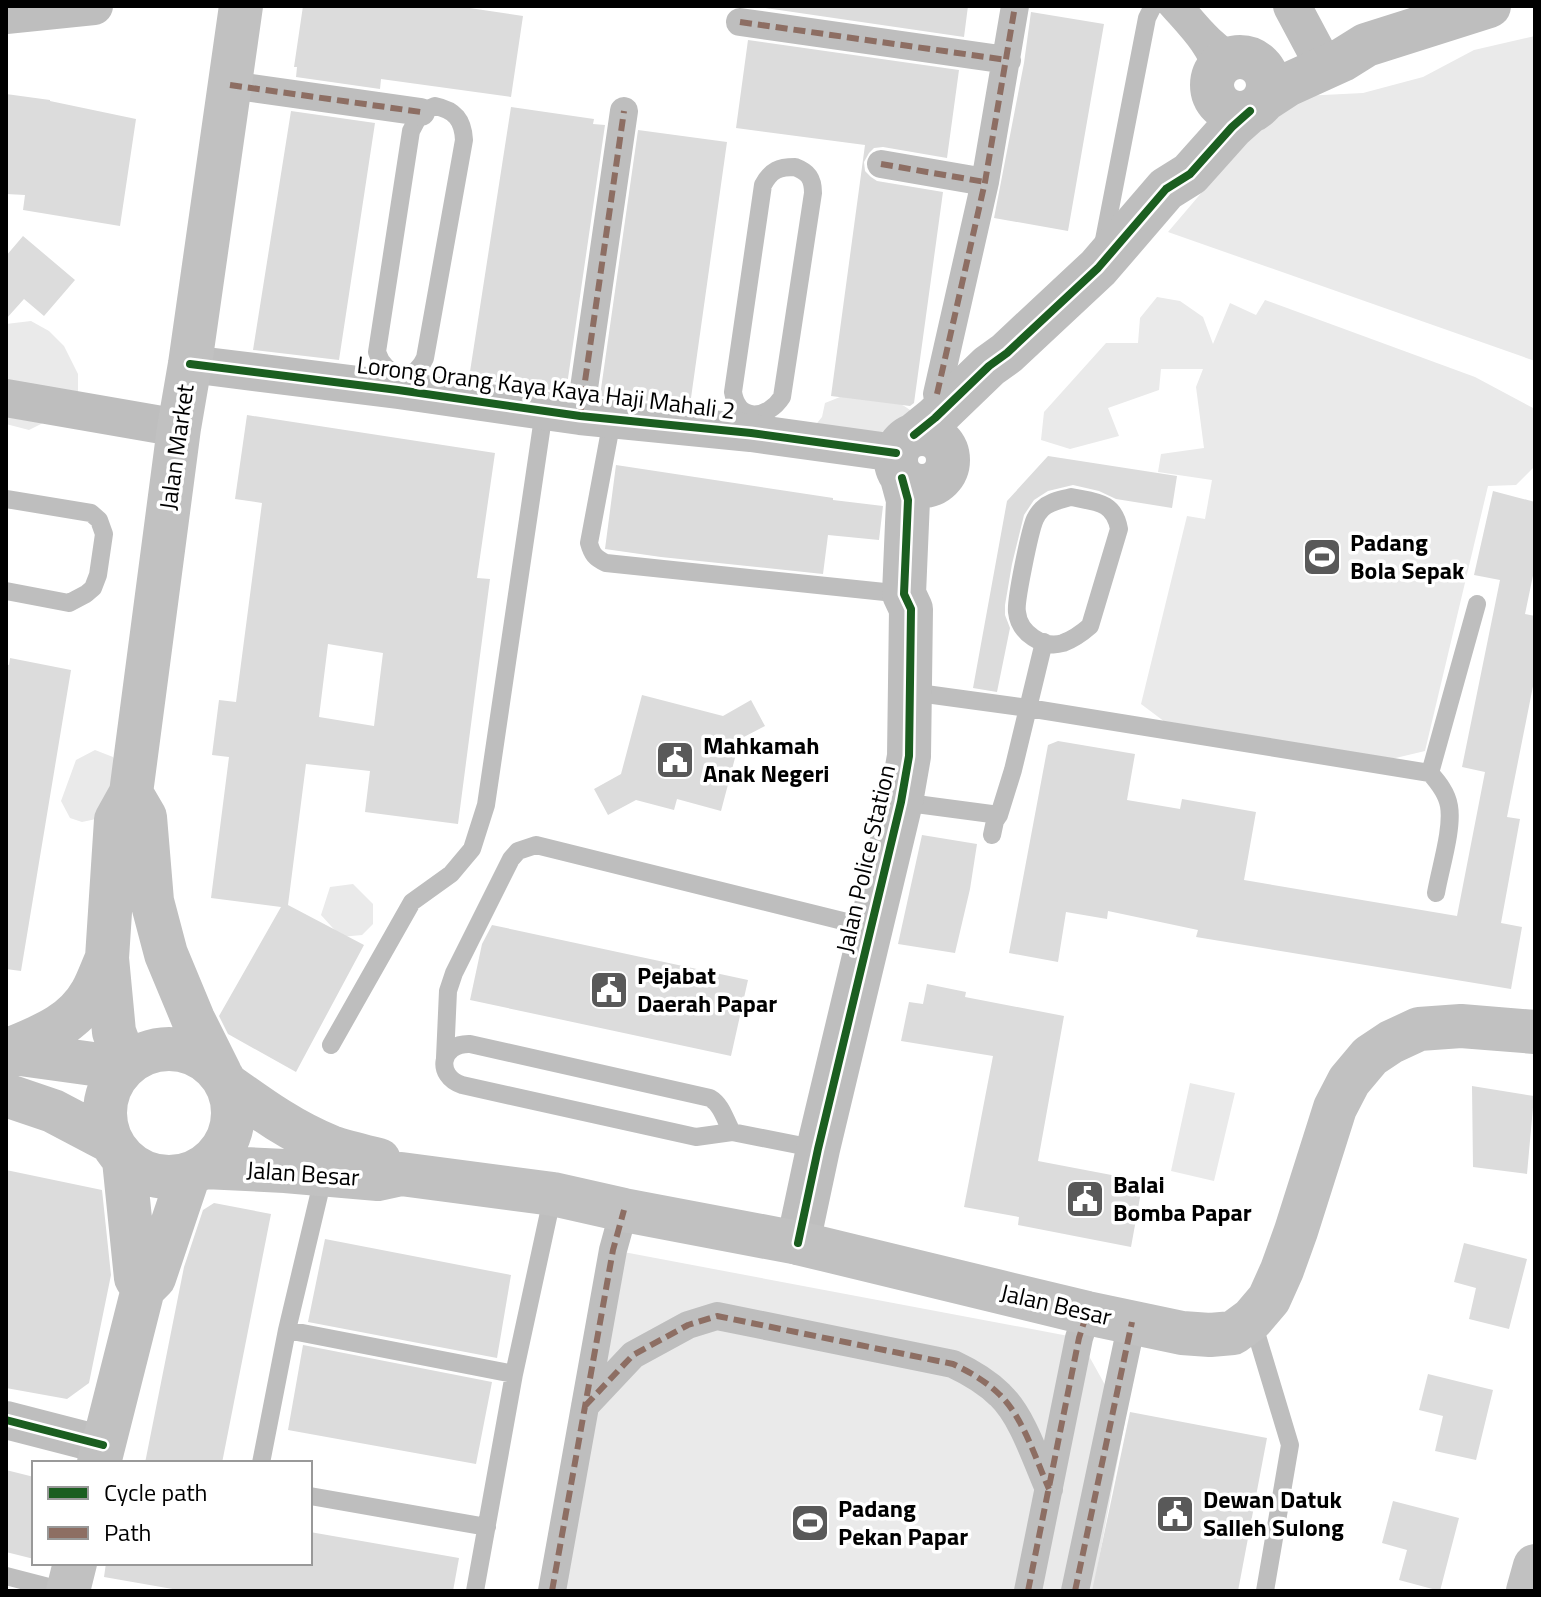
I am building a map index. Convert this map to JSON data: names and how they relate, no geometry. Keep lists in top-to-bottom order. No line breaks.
{"streets":{"main road":["Jalan Market","Jalan Besar"],"street":["Lorong Orang Kaya Kaya Haji Mahali 2","Jalan Police Station"]},"crossings":[["Lorong Orang Kaya Kaya Haji Mahali 2","Jalan Market"],["Lorong Orang Kaya Kaya Haji Mahali 2","Jalan Police Station"],["Jalan Market","Jalan Besar"],["Jalan Police Station","Jalan Besar"]],"places":{"sports":["Padang Bola Sepak","Padang Pekan Papar"],"public building":["Mahkamah Anak Negeri","Pejabat Daerah Papar","Balai Bomba Papar","Dewan Datuk Salleh Sulong"]},"legend":["Cycle path","Path"]}
